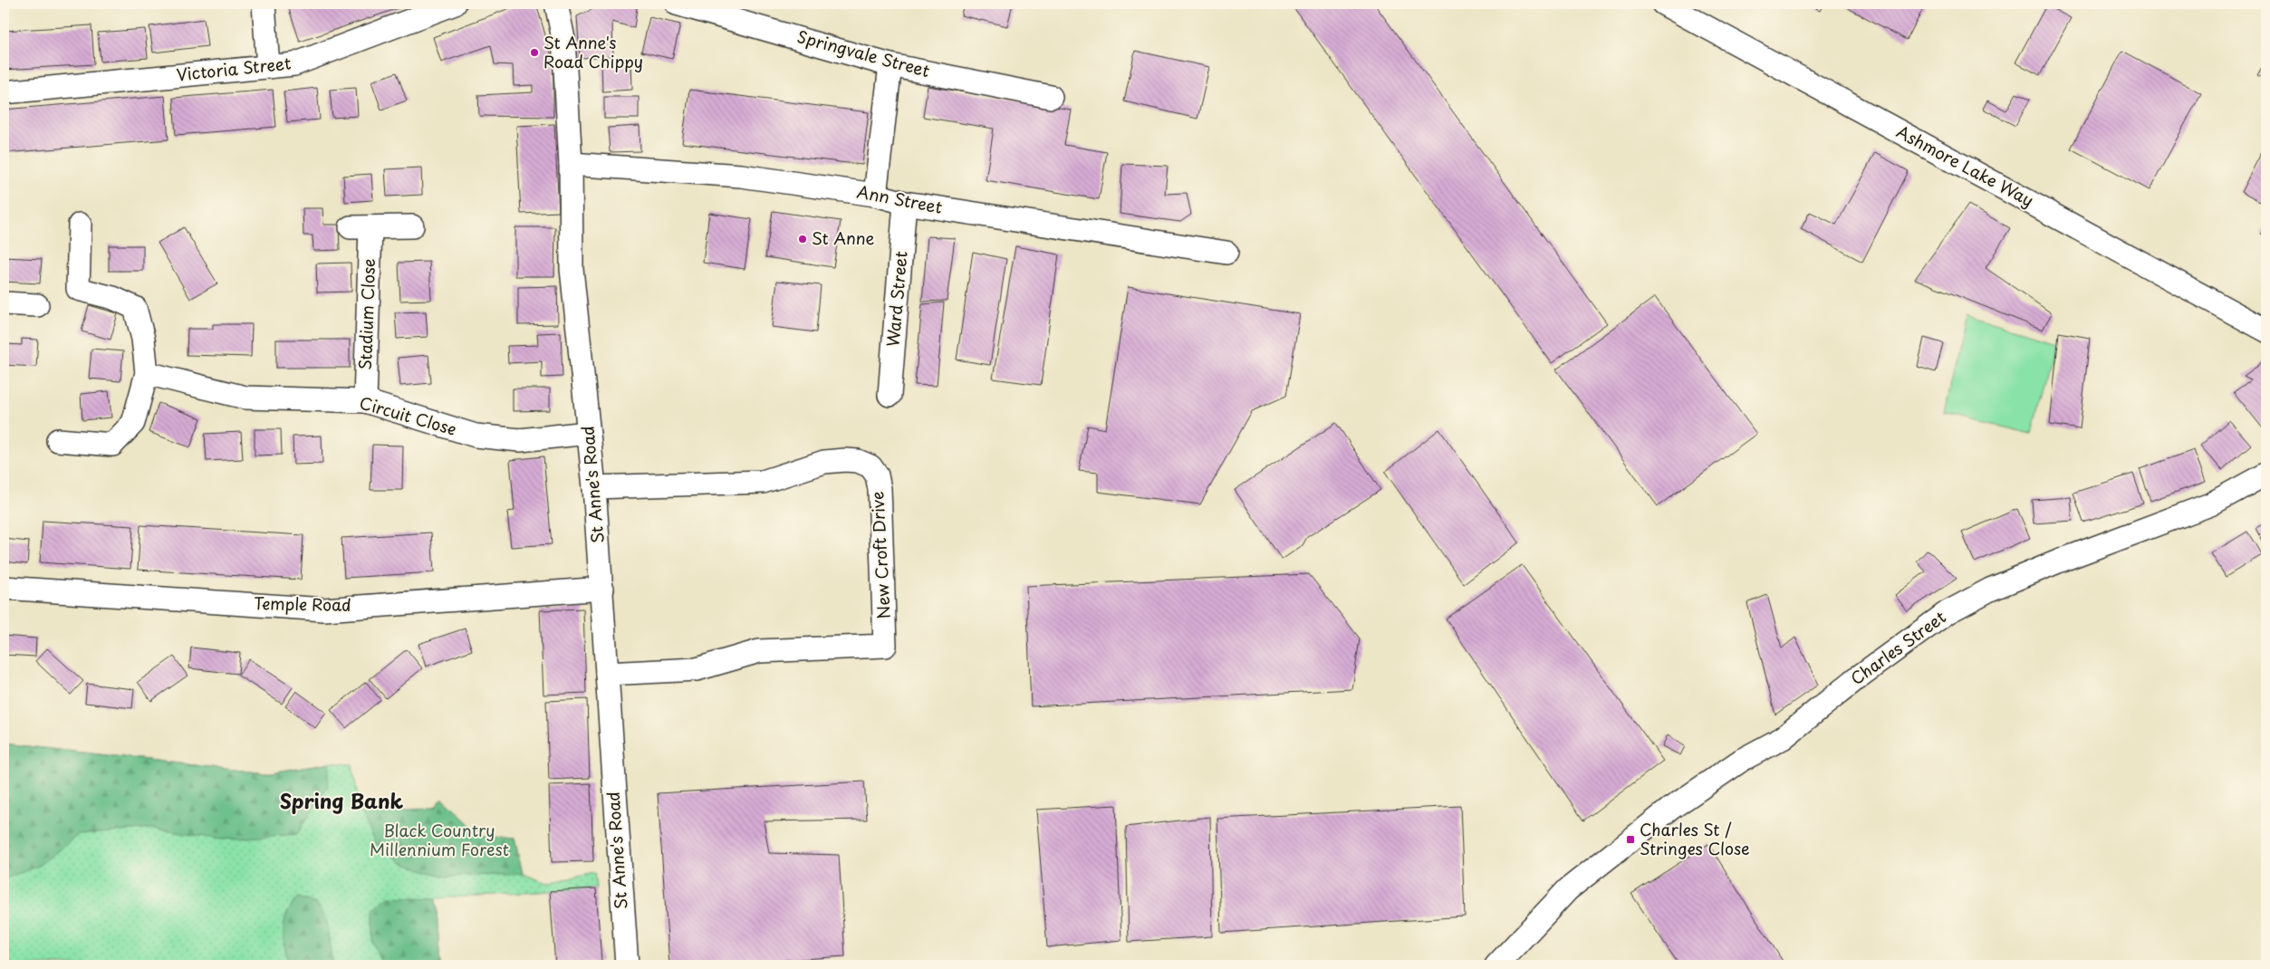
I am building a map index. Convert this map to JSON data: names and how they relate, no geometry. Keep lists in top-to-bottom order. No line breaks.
{"streets":{"street":["Springvale Street","Victoria Street","Ashmore Lake Way","Ann Street","Ward Street","Stadium Close","Circuit Close","St Anne's Road","New Croft Drive","Temple Road","Charles Street"]},"crossings":[["Ann Street","Ward Street"],["Ann Street","St Anne's Road"],["Stadium Close","Circuit Close"],["Circuit Close","St Anne's Road"],["St Anne's Road","New Croft Drive"],["St Anne's Road","Temple Road"]],"districts":["Spring Bank"],"parks":["Black Country Millennium Forest"],"places":{"other":["St Anne's Road Chippy","St Anne"],"transit":["Charles St / Stringes Close"]}}
